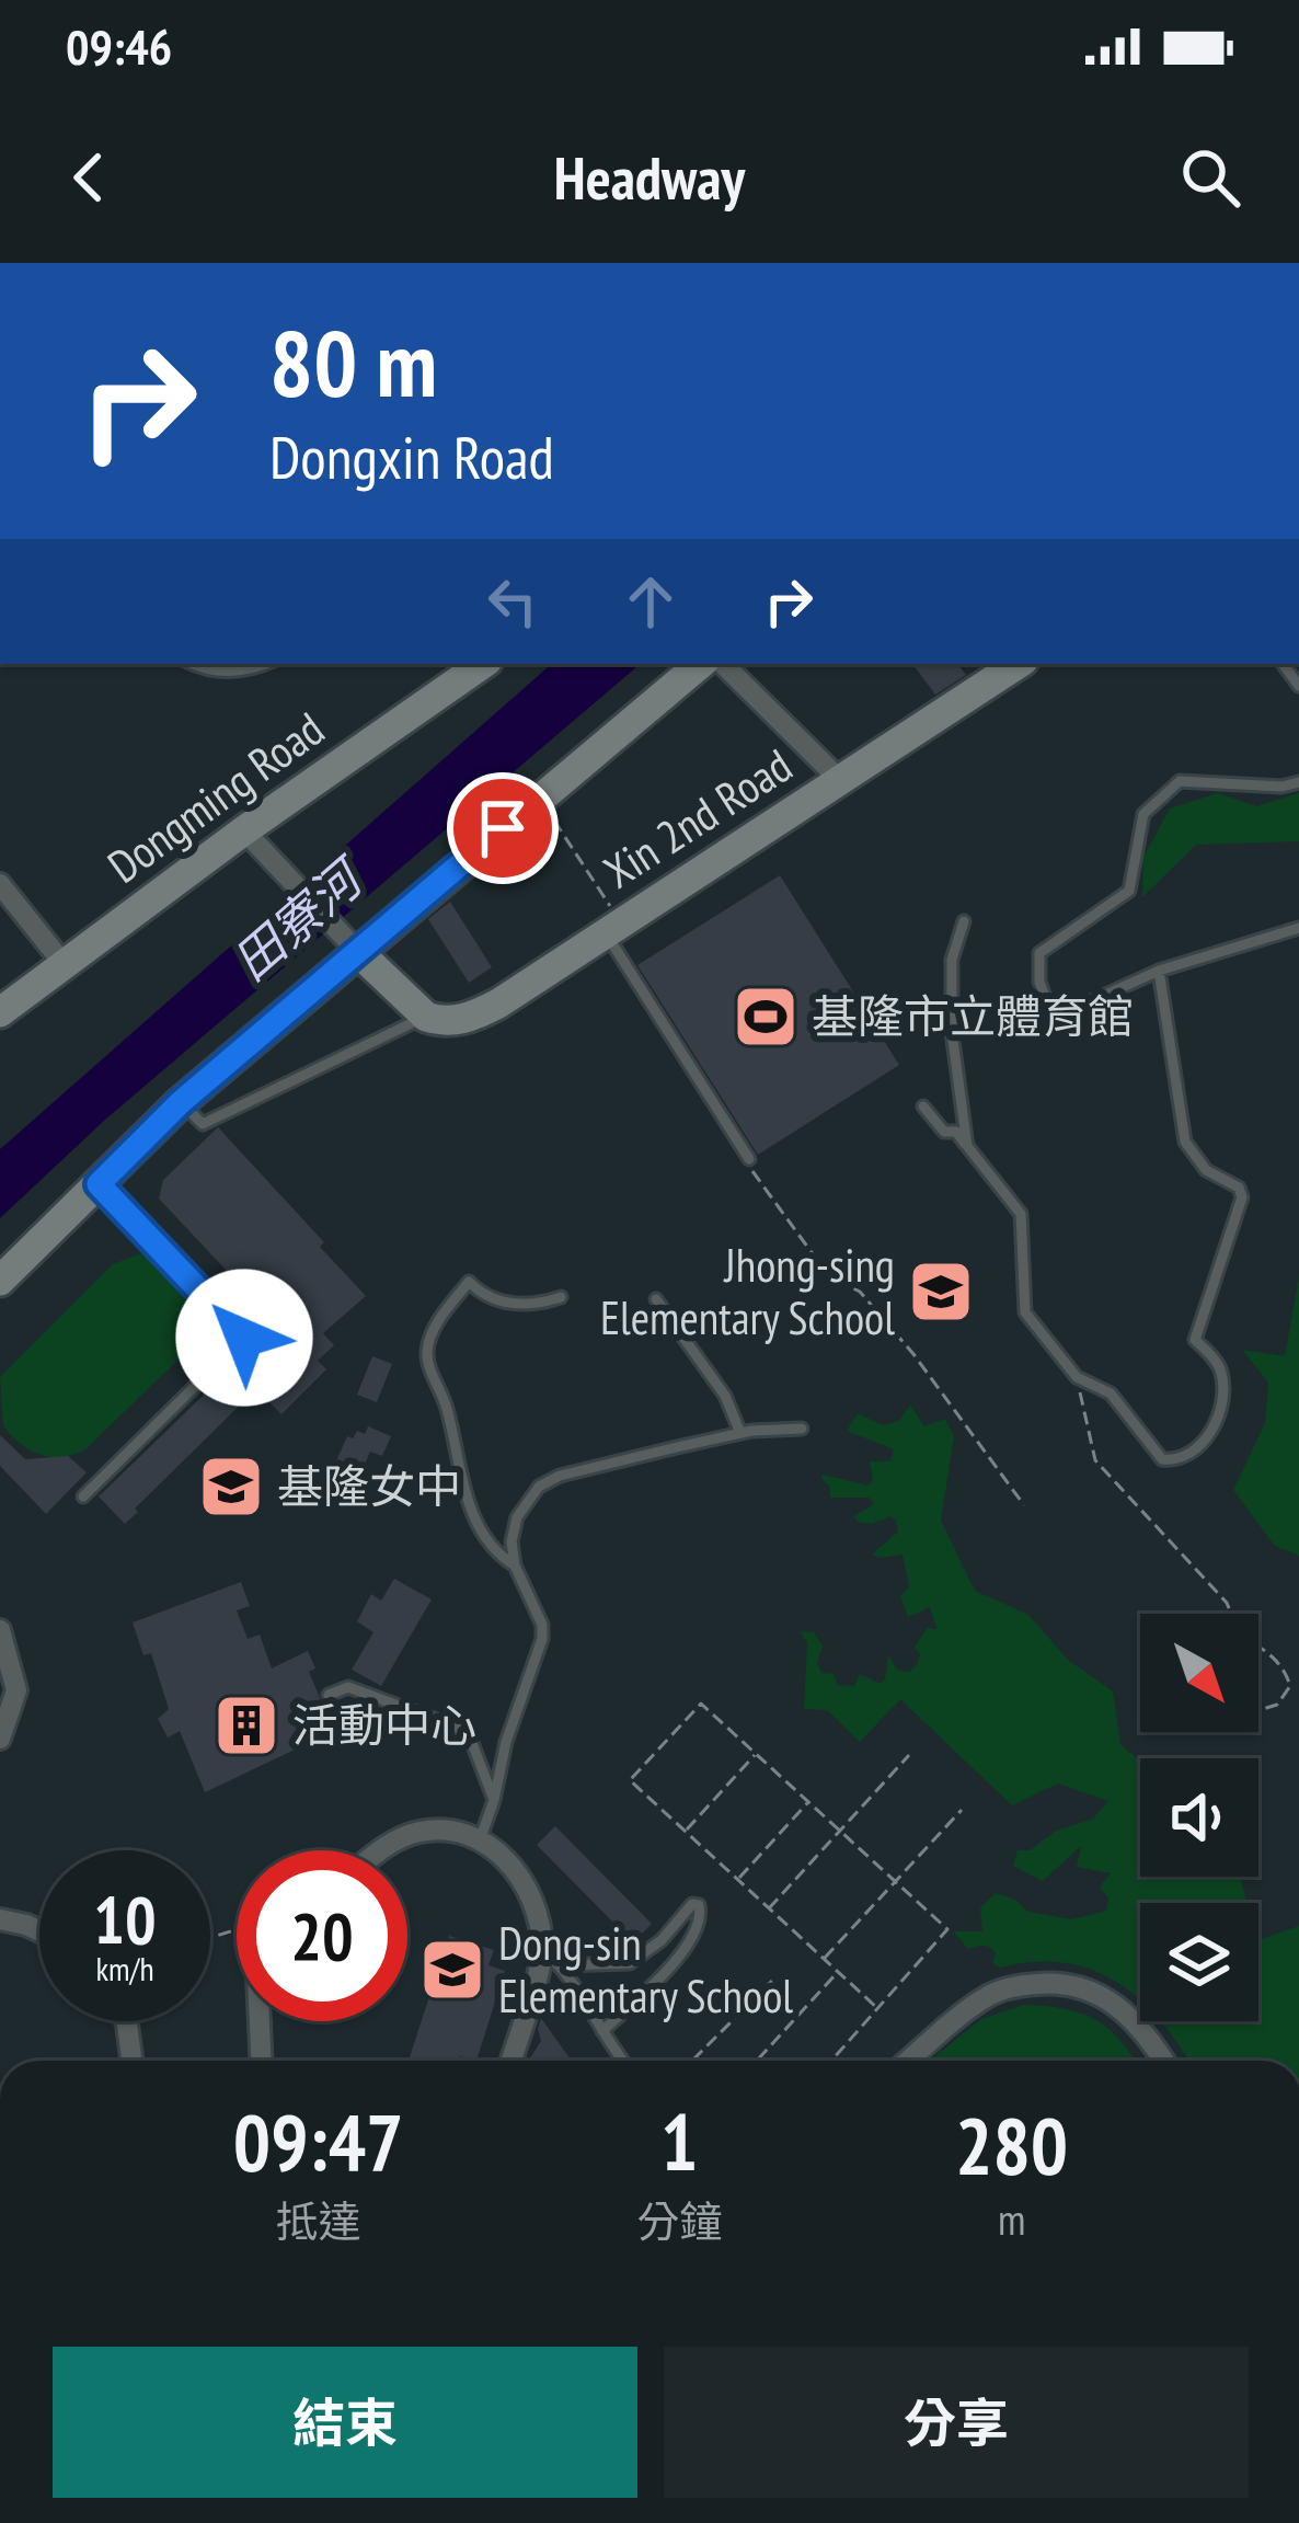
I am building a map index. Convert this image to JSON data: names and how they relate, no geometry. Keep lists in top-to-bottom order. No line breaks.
{"streets":{"main road":["Dongming Road","Xin 2nd Road"]},"water":["田寮河"],"places":{"sports":["基隆市立體育館"],"school or university":["Jhong-sing Elementary School","基隆女中","Dong-sin Elementary School"],"building":["活動中心"]},"north":"bottom right","page":{"status":"09:46","header":"Headway","turn":["80 m","Dongxin Road"],"speed":"10 km/h","limit":"20","eta":["09:47","抵達","1","分鐘","280","m"],"buttons":["結束","分享"]}}
